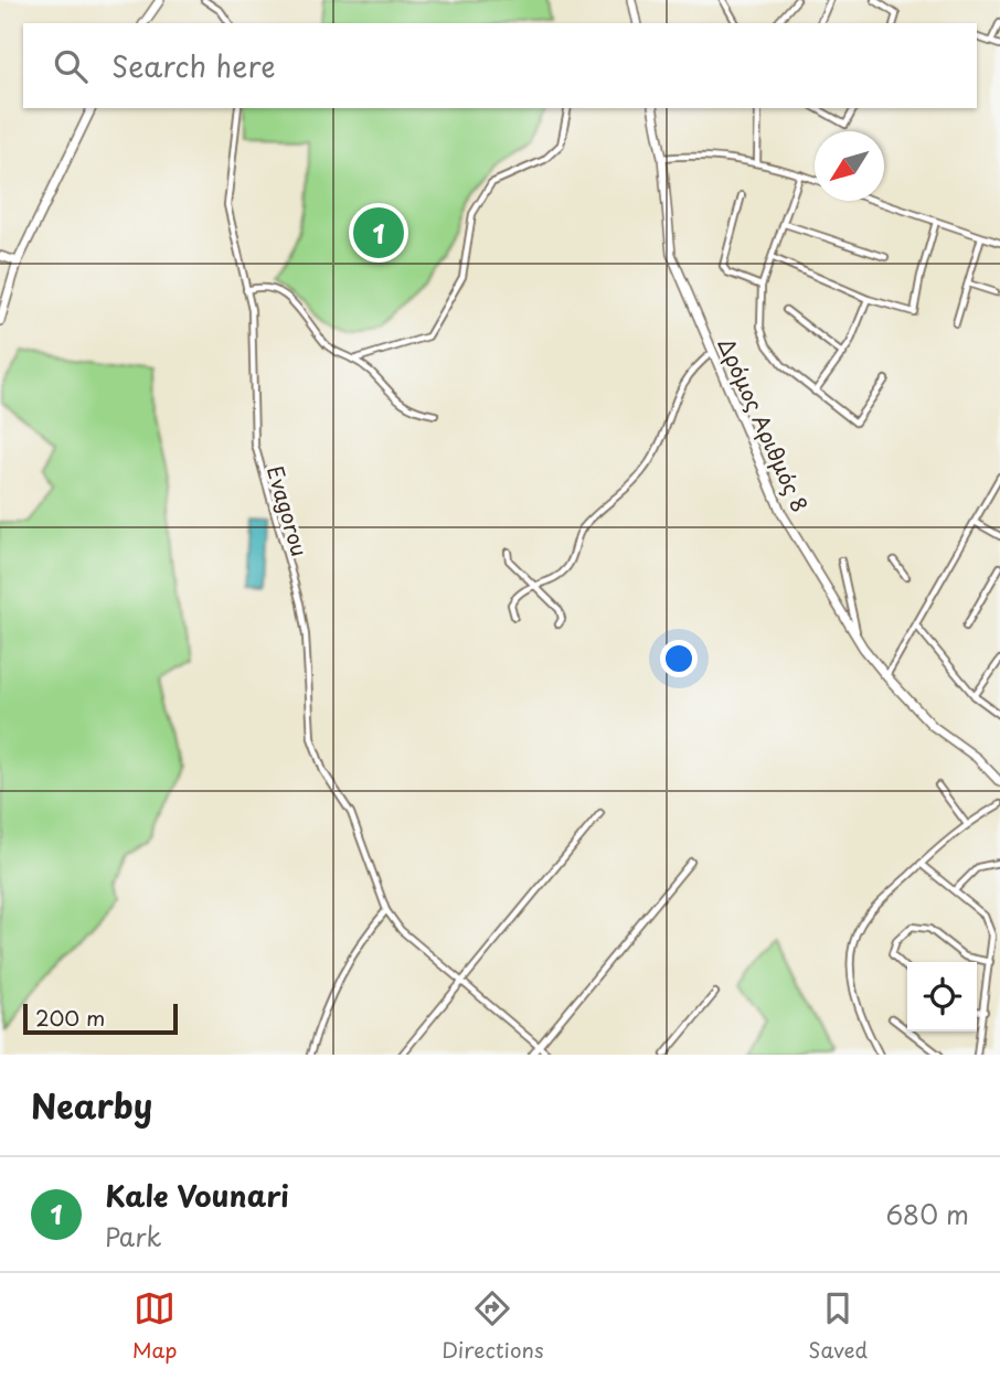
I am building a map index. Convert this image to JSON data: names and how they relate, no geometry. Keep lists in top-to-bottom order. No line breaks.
{"streets":{"street":["Δρόμος Αριθμός 8","Evagorou"]},"scale_bar":"200 m","north":"bottom left","page":{"search":"Search here","pins":"1","scale":"200 m","heading":"Nearby","list":[{"mark":"1","name":"Kale Vounari","note":"Park","value":"680 m"}],"nav":["Map","Directions","Saved"]}}
